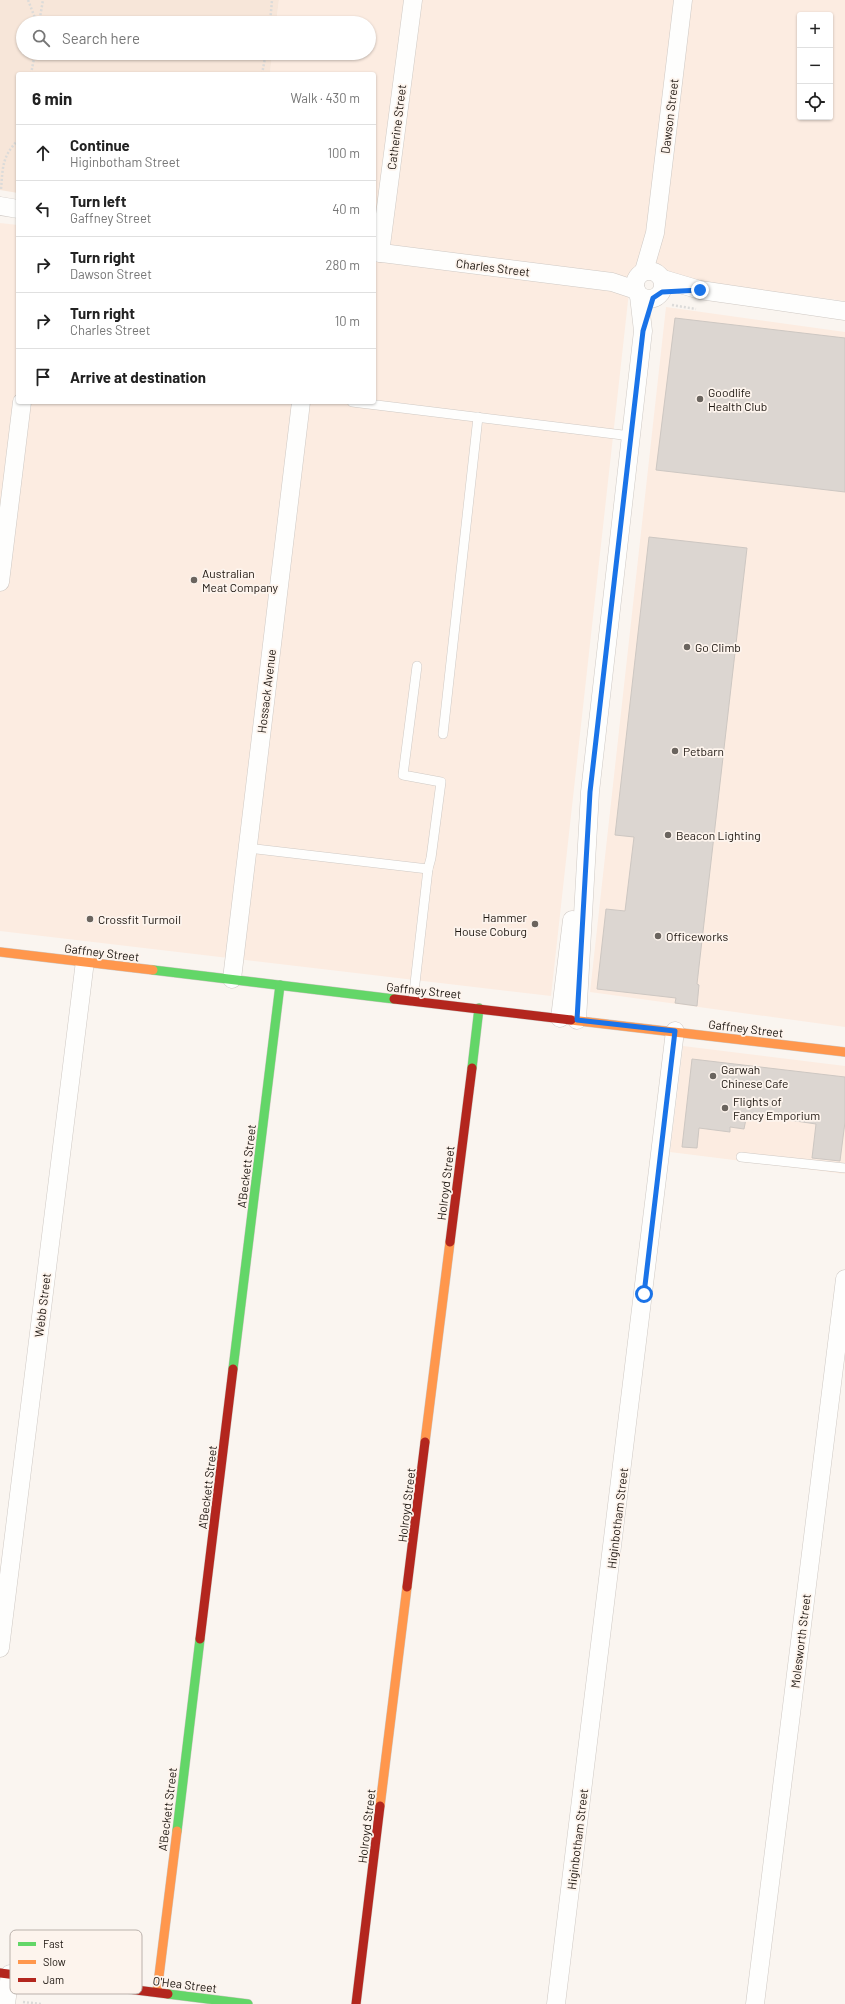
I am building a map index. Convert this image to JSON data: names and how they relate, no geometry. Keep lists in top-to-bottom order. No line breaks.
{"streets":{"street":["Dawson Street","Catherine Street","Charles Street","Hossack Avenue","Gaffney Street","A'Beckett Street","Holroyd Street","Webb Street","Higinbotham Street","Molesworth Street","O'Hea Street"]},"crossings":[["Dawson Street","Charles Street"],["Dawson Street","Gaffney Street"],["Catherine Street","Charles Street"],["Hossack Avenue","Gaffney Street"],["Gaffney Street","A'Beckett Street"],["Gaffney Street","Holroyd Street"],["Gaffney Street","Webb Street"],["Gaffney Street","Higinbotham Street"],["A'Beckett Street","O'Hea Street"]],"places":["Goodlife Health Club","Australian Meat Company","Go Climb","Petbarn","Beacon Lighting","Crossfit Turmoil","Hammer House Coburg","Officeworks","Garwah Chinese Cafe","Flights of Fancy Emporium"],"legend":["Fast","Slow","Jam"],"page":{"map_buttons":["+","−"],"search":"Search here","heading":["6 min","Walk · 430 m"],"list":[["Continue","Higinbotham Street","100 m"],["Turn left","Gaffney Street","40 m"],["Turn right","Dawson Street","280 m"],["Turn right","Charles Street","10 m"],"Arrive at destination"]}}
